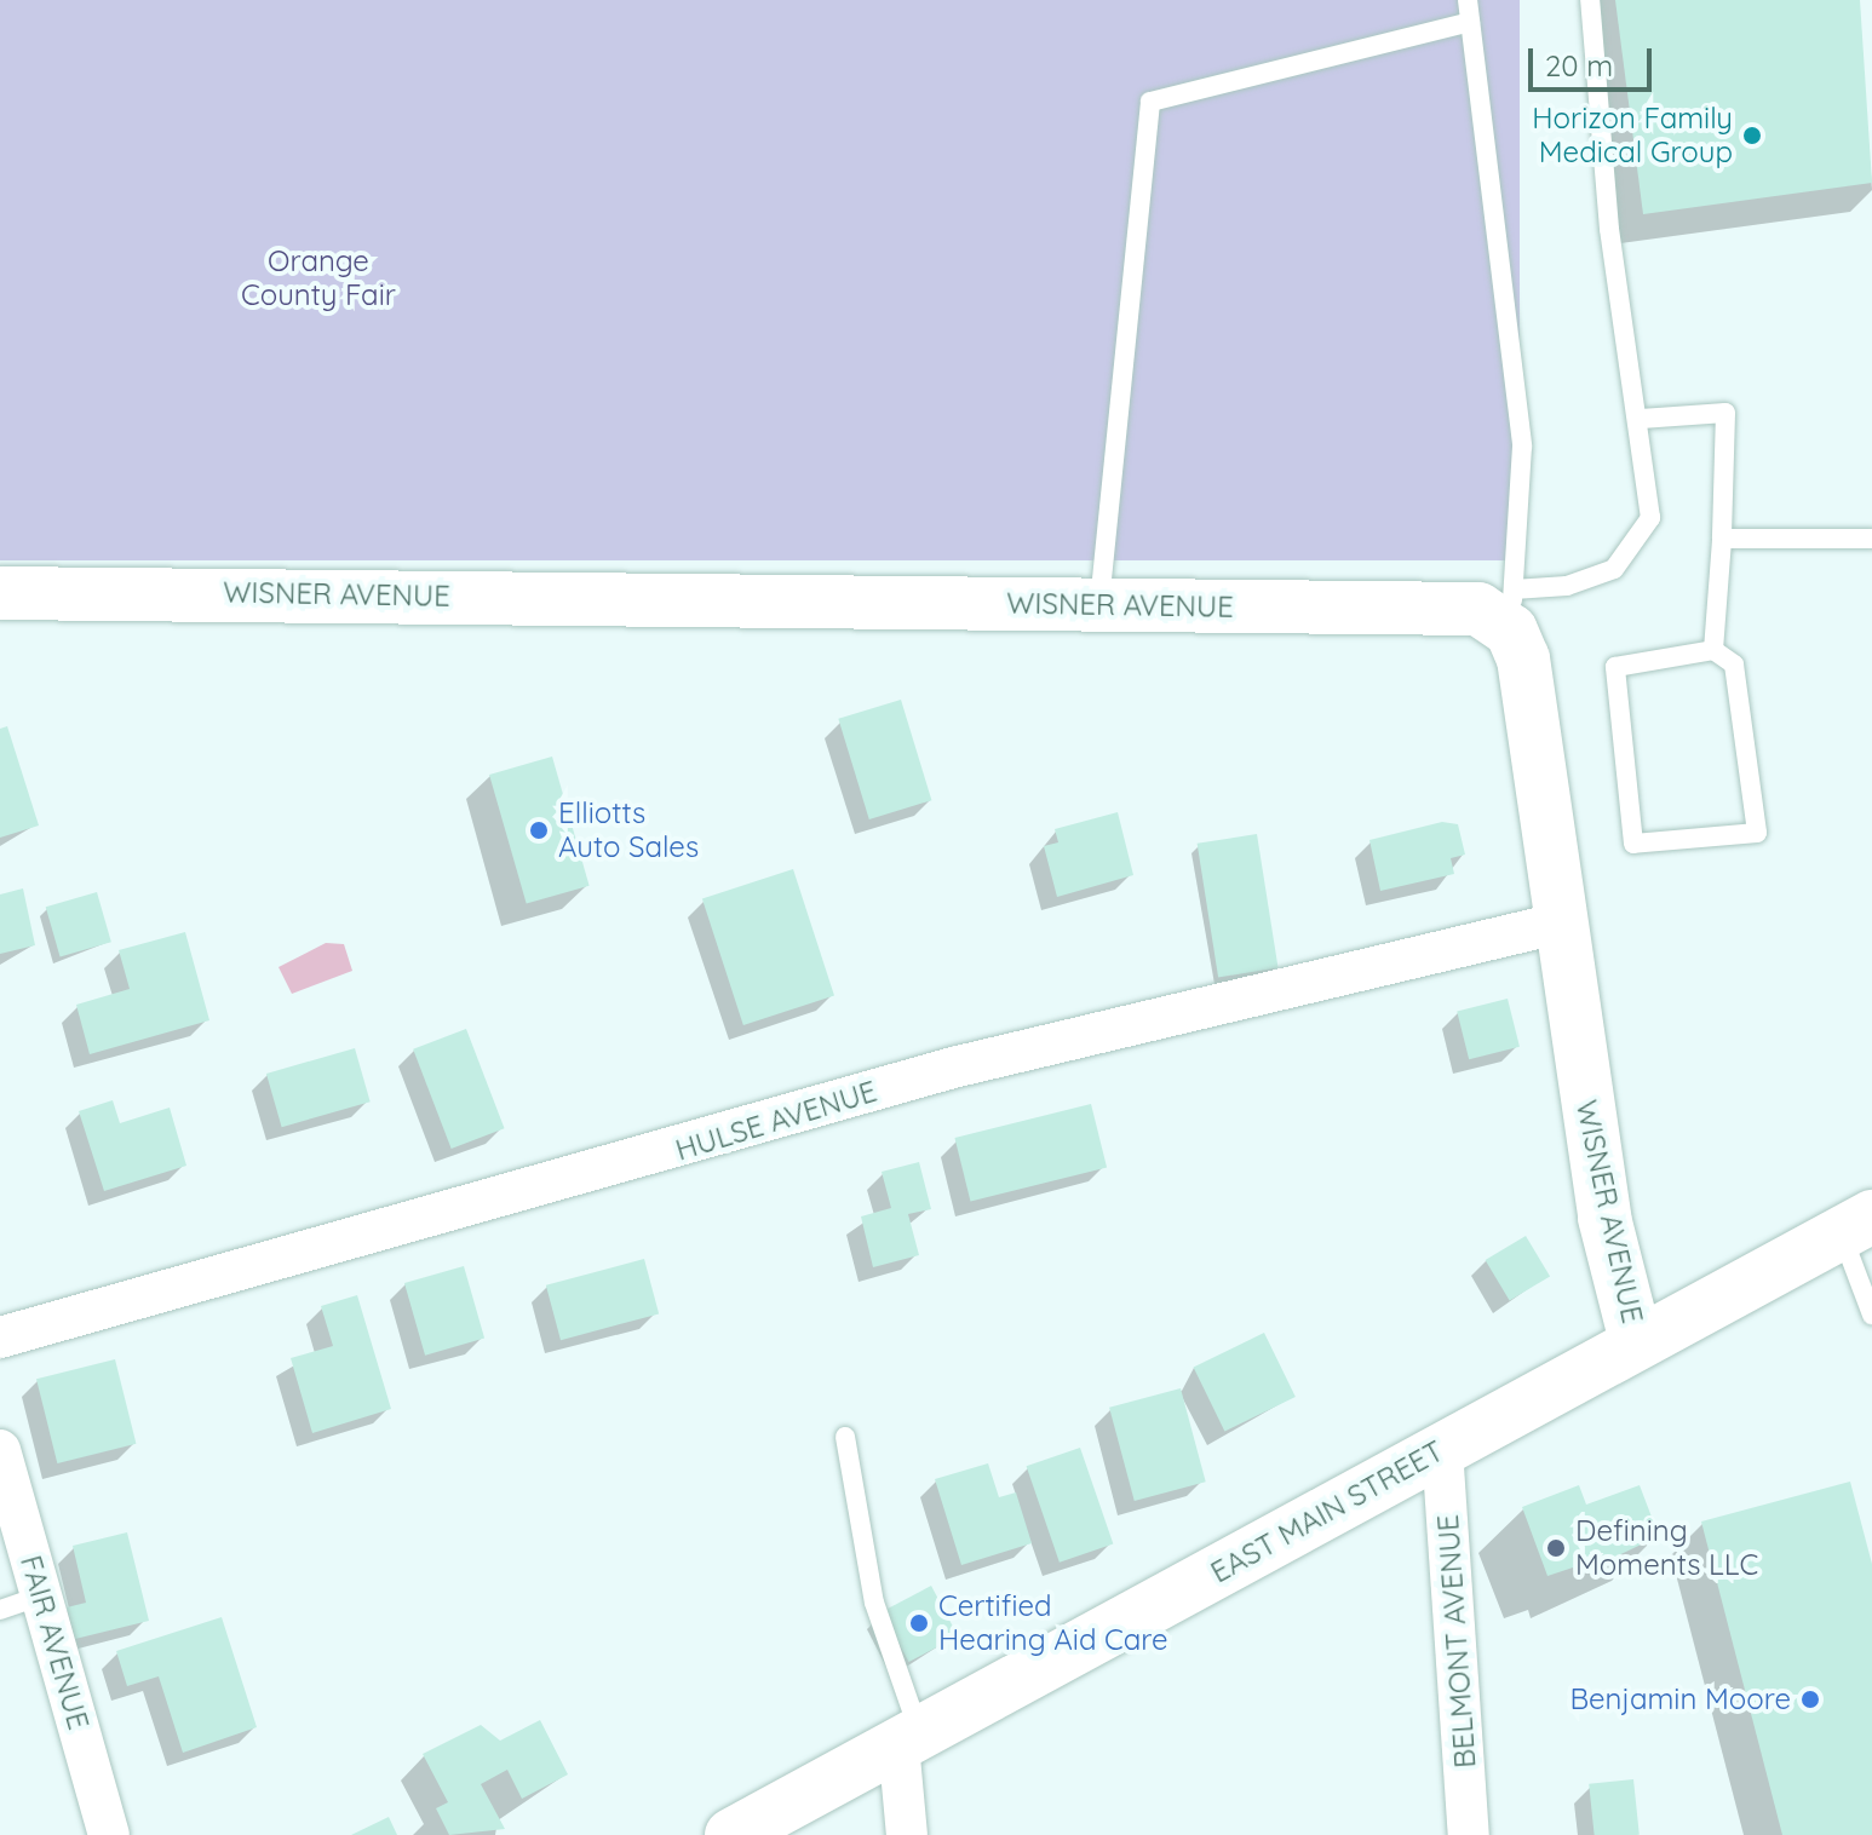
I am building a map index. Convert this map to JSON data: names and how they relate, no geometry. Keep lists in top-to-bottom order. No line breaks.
{"streets":{"street":["WISNER AVENUE","HULSE AVENUE","EAST MAIN STREET","BELMONT AVENUE","FAIR AVENUE"]},"crossings":[["WISNER AVENUE","HULSE AVENUE"],["WISNER AVENUE","EAST MAIN STREET"],["EAST MAIN STREET","BELMONT AVENUE"]],"parks":["Orange County Fair"],"places":["Horizon Family Medical Group","Elliotts Auto Sales","Defining Moments LLC","Certified Hearing Aid Care","Benjamin Moore"],"scale_bar":"20 m"}
